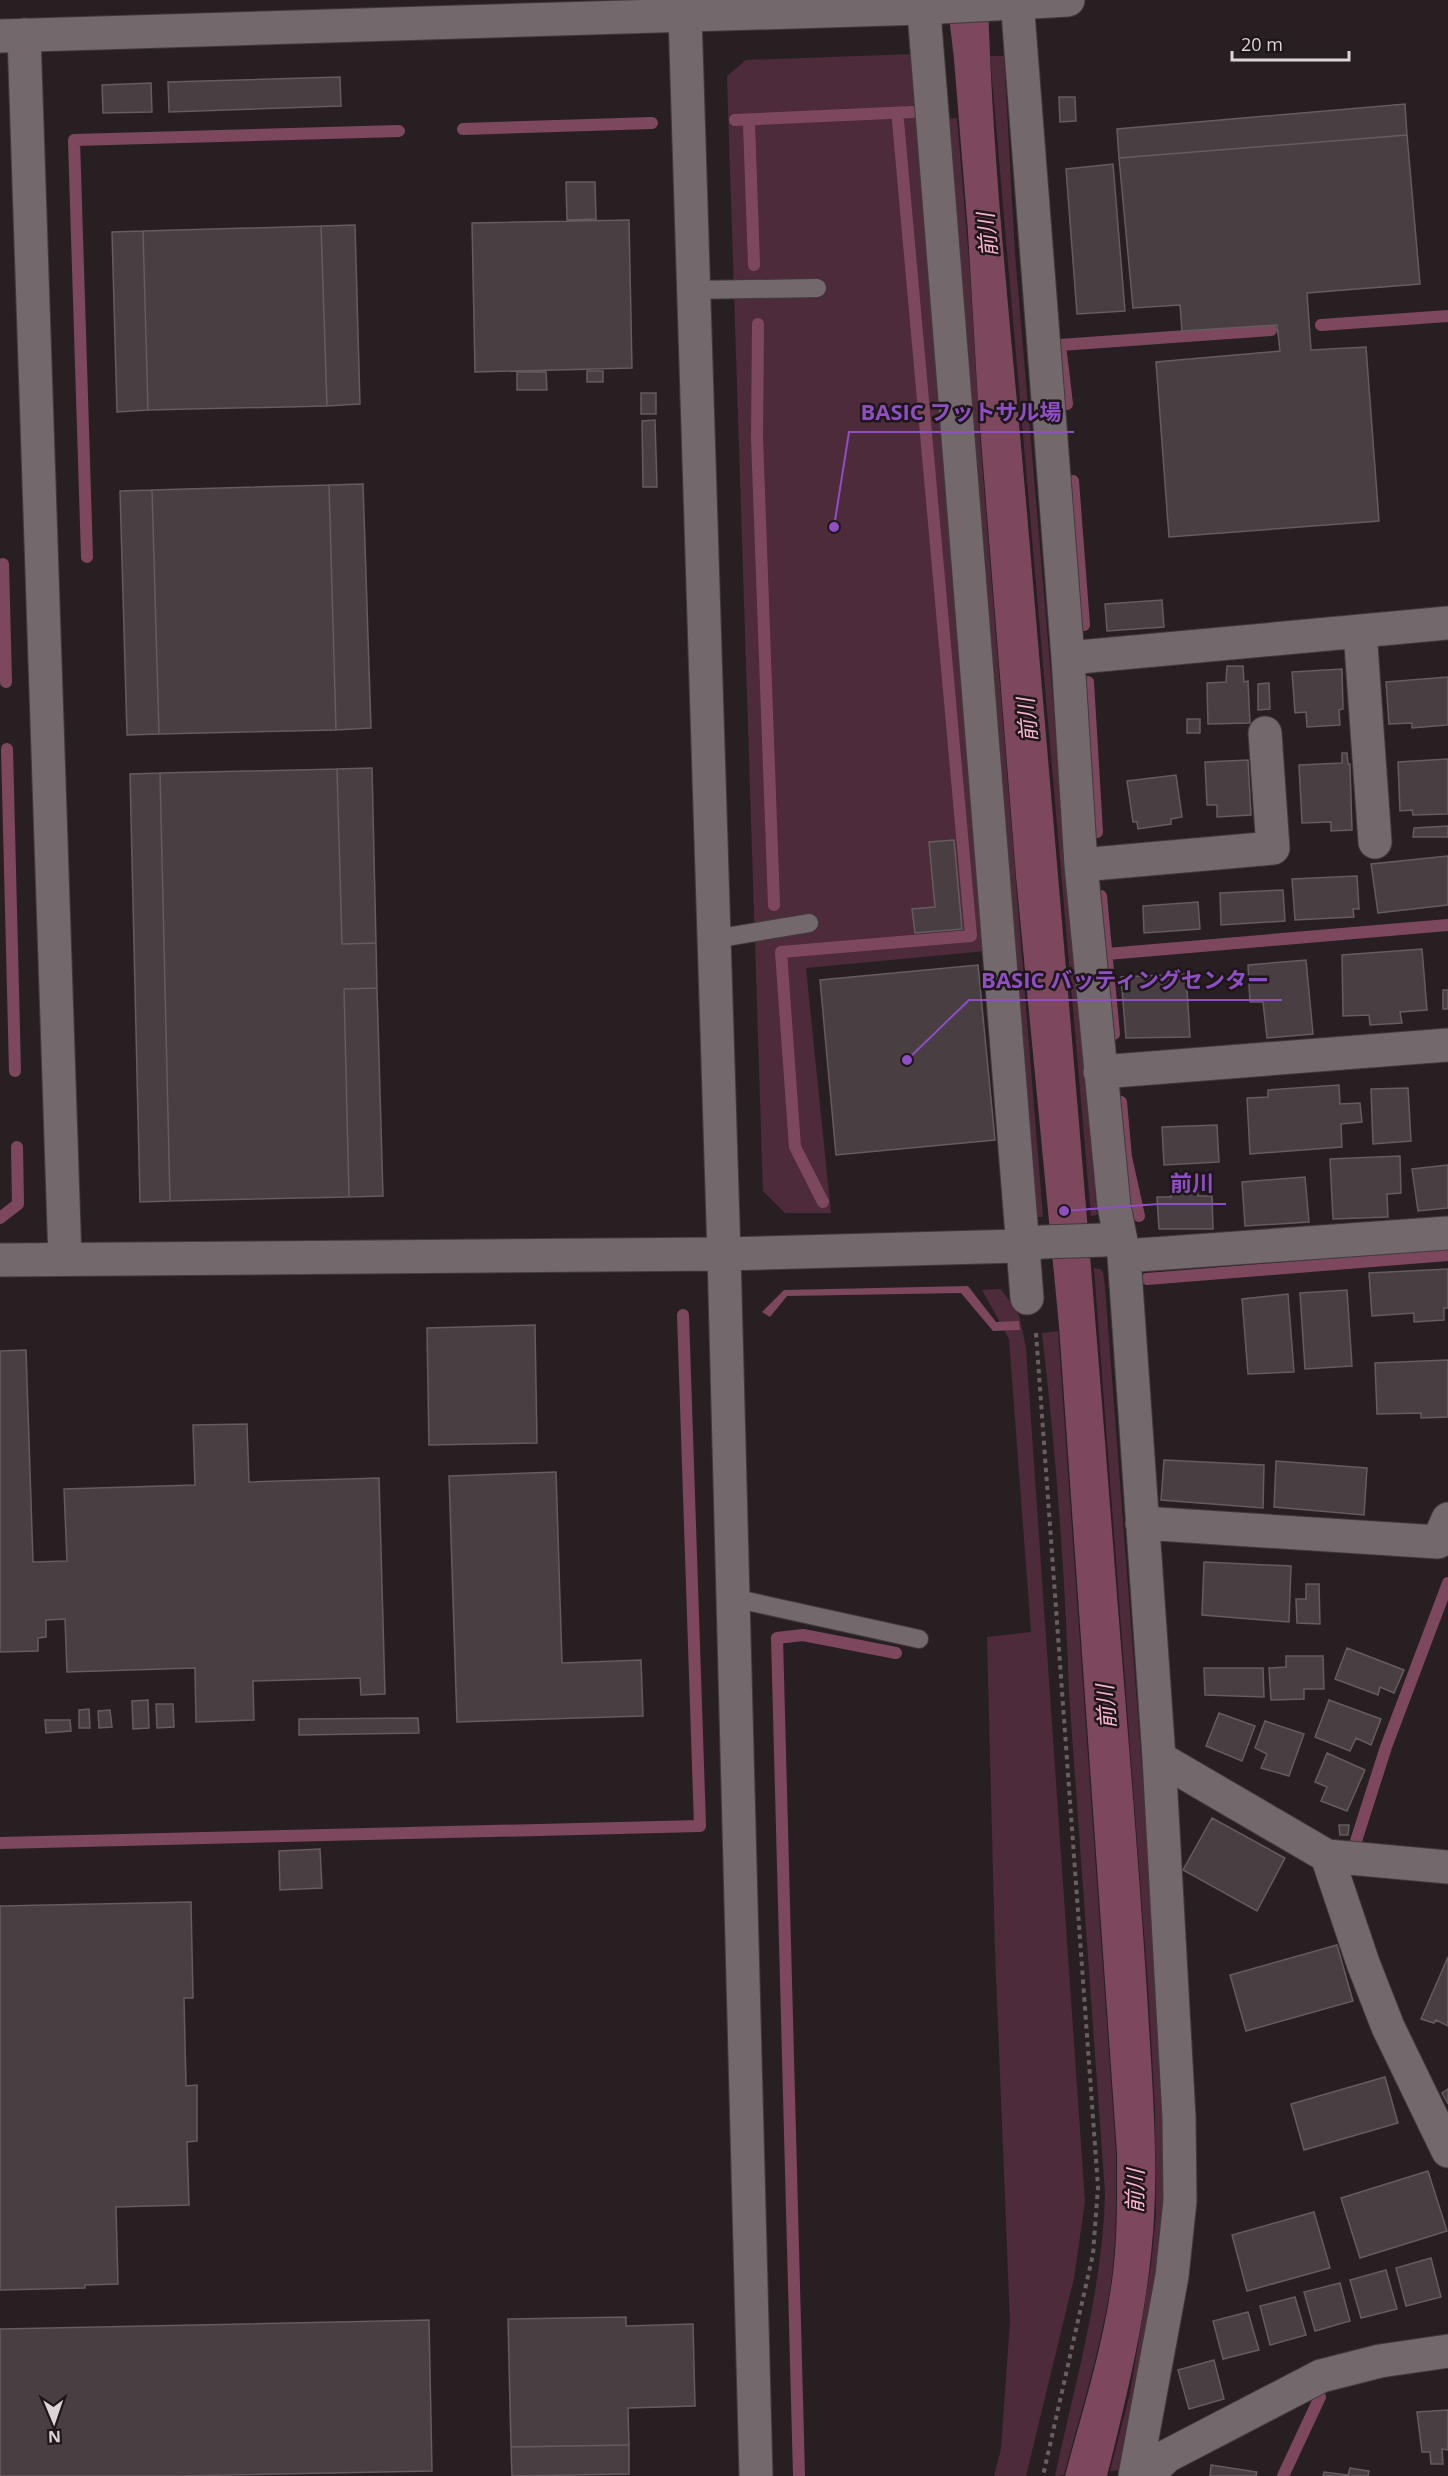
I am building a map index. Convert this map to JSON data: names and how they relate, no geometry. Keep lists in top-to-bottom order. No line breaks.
{"water":["前川"],"places":["BASIC フットサル場","BASIC バッティングセンター","前川"],"scale_bar":"20 m","north":"bottom"}
